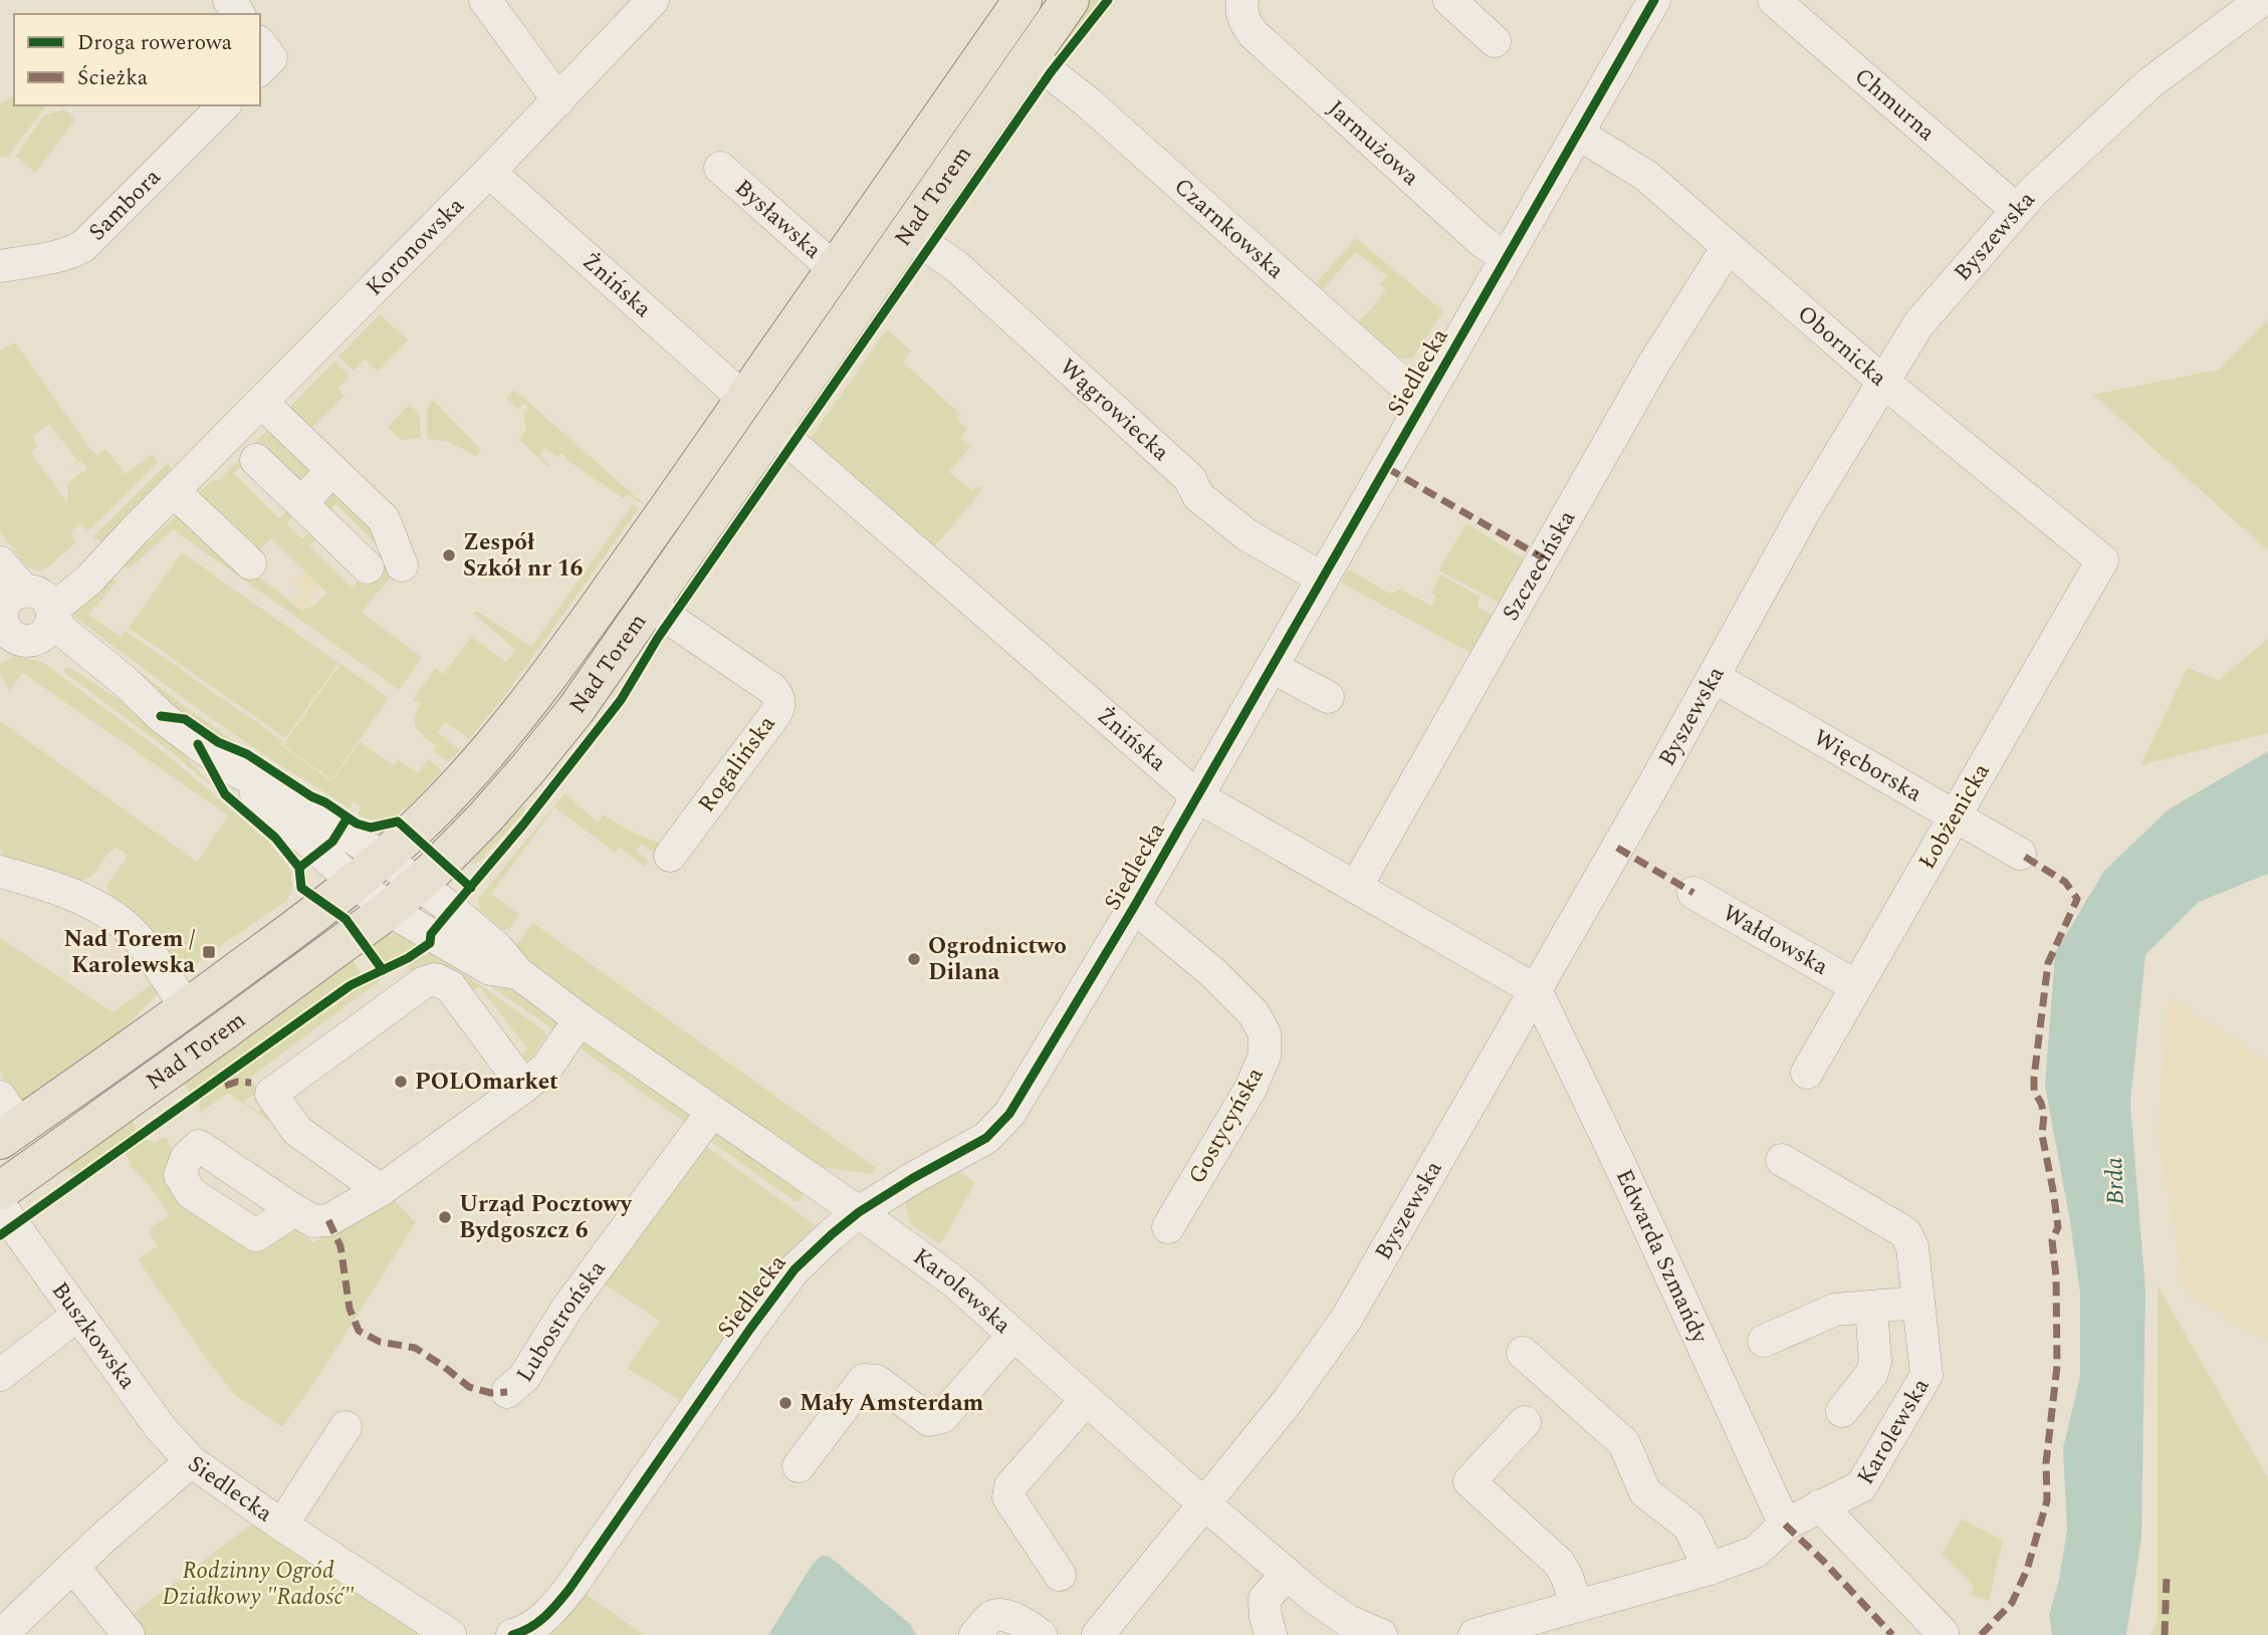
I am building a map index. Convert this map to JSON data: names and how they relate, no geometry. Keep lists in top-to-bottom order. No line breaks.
{"streets":{"main road":["Nad Torem"],"street":["Chmurna","Jarmużowa","Sambora","Bysławska","Czarnkowska","Byszewska","Koronowska","Żnińska","Obornicka","Siedlecka","Wągrowiecka","Szczecińska","Rogalińska","Więcborska","Łobżenicka","Wałdowska","Gostycyńska","Edwarda Szmańdy","Karolewska","Lubostrońska","Buszkowska"]},"crossings":[["Chmurna","Byszewska"],["Jarmużowa","Siedlecka"],["Nad Torem","Bysławska"],["Nad Torem","Czarnkowska"],["Nad Torem","Żnińska"],["Nad Torem","Wągrowiecka"],["Nad Torem","Rogalińska"],["Nad Torem","Karolewska"],["Czarnkowska","Siedlecka"],["Byszewska","Żnińska"],["Byszewska","Obornicka"],["Byszewska","Więcborska"],["Byszewska","Edwarda Szmańdy"],["Byszewska","Karolewska"],["Koronowska","Żnińska"],["Żnińska","Siedlecka"],["Żnińska","Szczecińska"],["Żnińska","Edwarda Szmańdy"],["Obornicka","Siedlecka"],["Obornicka","Szczecińska"],["Obornicka","Łobżenicka"],["Siedlecka","Wągrowiecka"],["Siedlecka","Gostycyńska"],["Siedlecka","Karolewska"],["Siedlecka","Buszkowska"],["Więcborska","Łobżenicka"],["Łobżenicka","Wałdowska"],["Edwarda Szmańdy","Karolewska"],["Karolewska","Lubostrońska"]],"water":["Brda"],"parks":["Rodzinny Ogród Działkowy \"Radość\""],"places":{"other":["Zespół Szkół nr 16","Ogrodnictwo Dilana","POLOmarket","Urząd Pocztowy Bydgoszcz 6","Mały Amsterdam"],"transit":["Nad Torem / Karolewska"]},"legend":["Droga rowerowa","Ścieżka"]}
